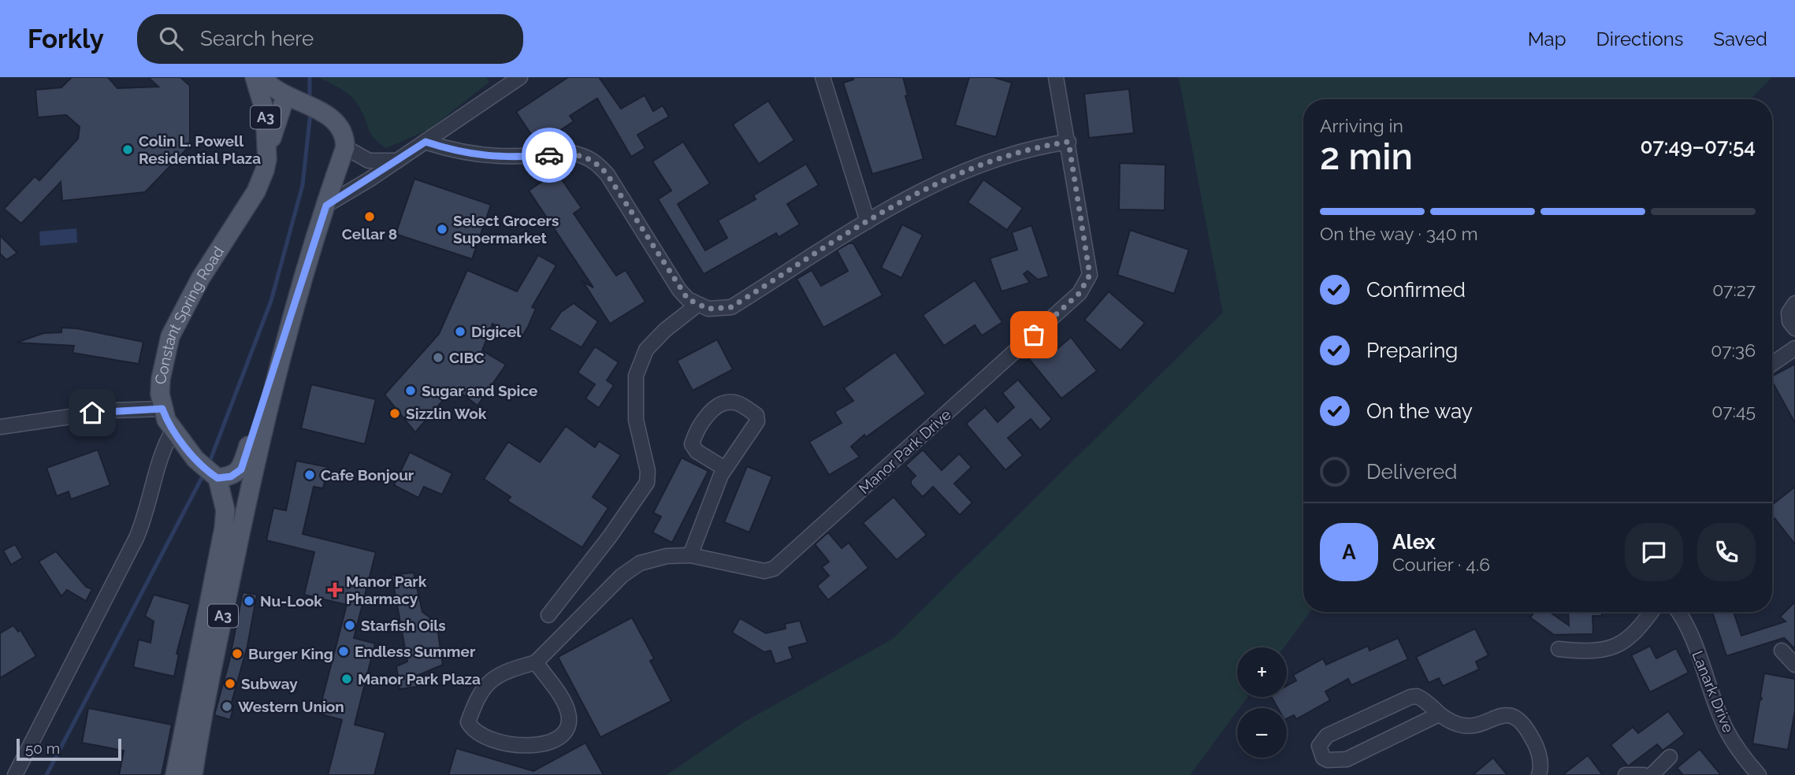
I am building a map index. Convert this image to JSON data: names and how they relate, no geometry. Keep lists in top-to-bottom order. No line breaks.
{"streets":{"main road":["A3","Constant Spring Road"],"street":["Manor Park Drive","Lanark Drive"]},"crossings":[["A3","Constant Spring Road"]],"places":{"other":["Colin L. Powell Residential Plaza","Cellar 8","Select Grocers Supermarket","Digicel","CIBC","Sugar and Spice","Sizzlin Wok","Cafe Bonjour","Nu-Look","Starfish Oils","Endless Summer","Burger King","Manor Park Plaza","Subway","Western Union"],"health":["Manor Park Pharmacy"]},"scale_bar":"50 m","page":{"header":"Forkly","search":"Search here","nav":["Map","Directions","Saved"],"heading":["2 min","Arriving in","07:49–07:54"],"panel":["Alex","Courier · 4.6"],"bar":"On the way · 340 m","list":[["Confirmed","07:27"],["Preparing","07:36"],["On the way","07:45"],"Delivered"],"round":"A","map_buttons":["+","−"],"scale":"50 m"}}
